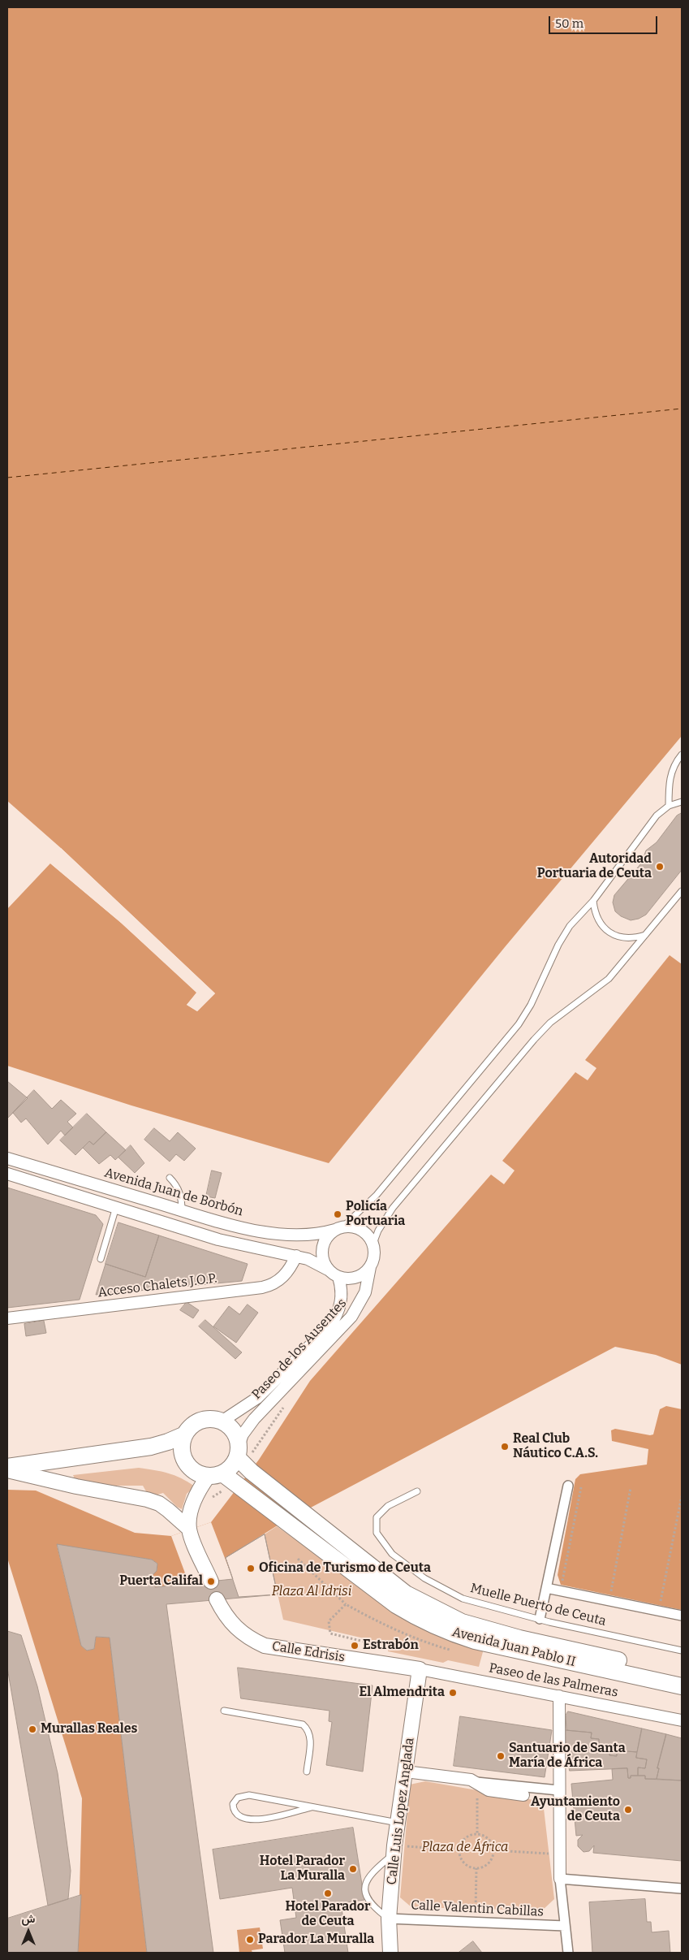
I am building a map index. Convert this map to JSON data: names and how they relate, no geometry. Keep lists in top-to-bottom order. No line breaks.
{"streets":{"main road":["Avenida Juan Pablo II"],"street":["Avenida Juan de Borbón","Acceso Chalets J.O.P.","Paseo de los Ausentes","Calle Edrisis","Paseo de las Palmeras","Calle Luis Lopez Anglada","Calle Valentin Cabillas"],"lane":["Muelle Puerto de Ceuta"]},"crossings":[["Avenida Juan de Borbón","Paseo de los Ausentes"],["Paseo de los Ausentes","Avenida Juan Pablo II"],["Calle Edrisis","Paseo de las Palmeras"],["Calle Edrisis","Calle Luis Lopez Anglada"],["Paseo de las Palmeras","Calle Luis Lopez Anglada"],["Calle Luis Lopez Anglada","Calle Valentin Cabillas"]],"parks":["Plaza Al Idrisi","Plaza de África"],"places":["Autoridad Portuaria de Ceuta","Policía Portuaria","Real Club Náutico C.A.S.","Oficina de Turismo de Ceuta","Puerta Califal","Estrabón","El Almendrita","Murallas Reales","Santuario de Santa María de África","Ayuntamiento de Ceuta","Hotel Parador La Muralla","Hotel Parador de Ceuta","Parador La Muralla"],"scale_bar":"50 m","north":"top"}
